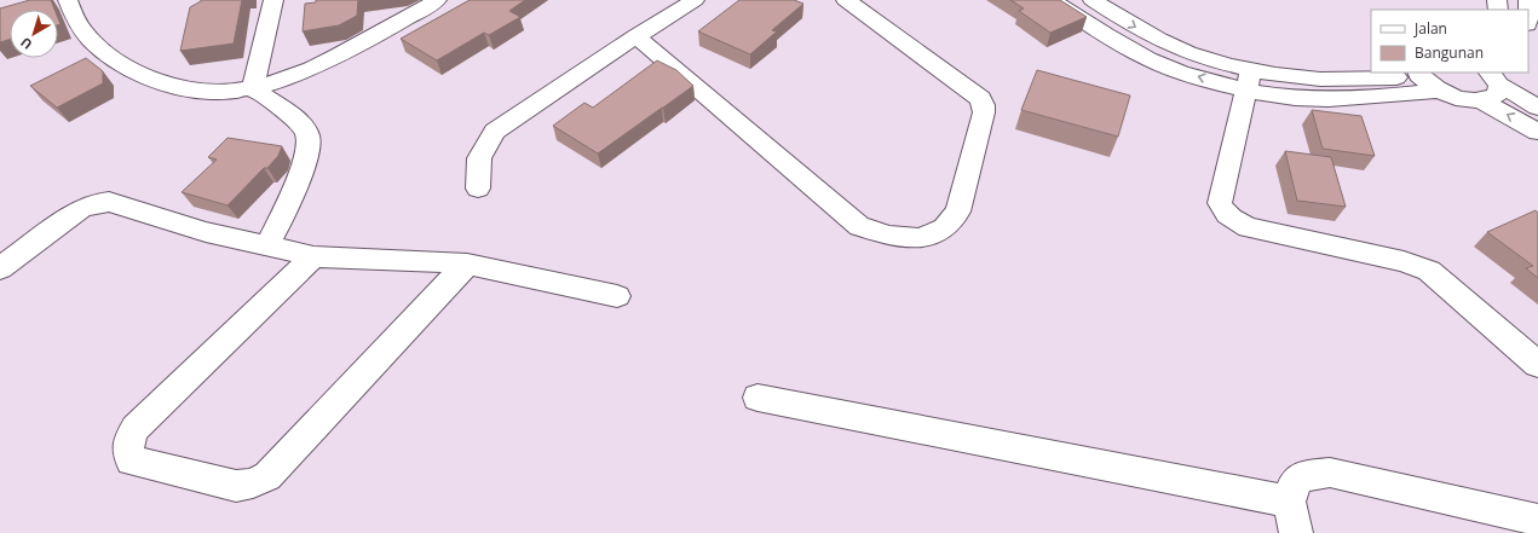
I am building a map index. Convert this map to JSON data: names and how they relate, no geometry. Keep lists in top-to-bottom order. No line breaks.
{"legend":["Jalan","Bangunan"],"north":"bottom left"}
